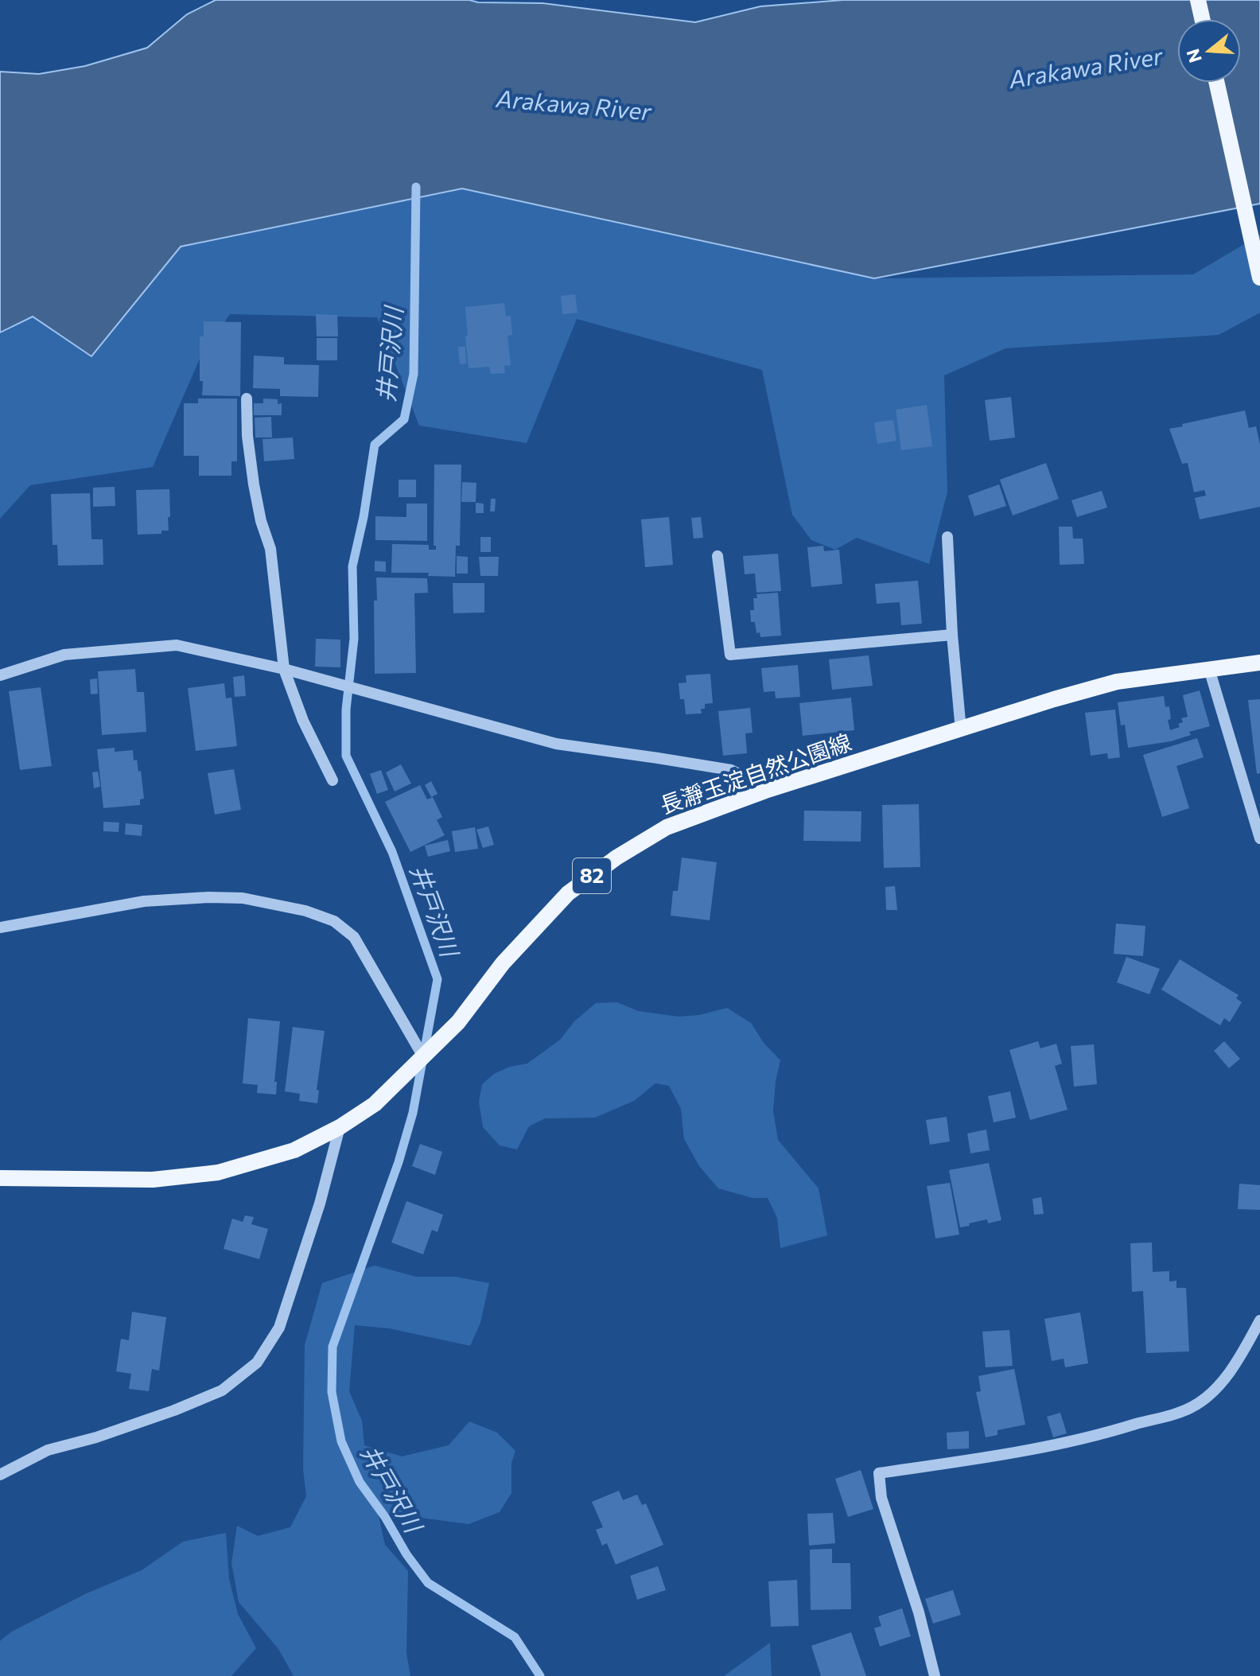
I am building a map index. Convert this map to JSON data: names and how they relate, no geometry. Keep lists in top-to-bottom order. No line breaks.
{"streets":{"main road":["長瀞玉淀自然公園線","82"]},"water":["Arakawa River","井戸沢川"],"north":"left"}
